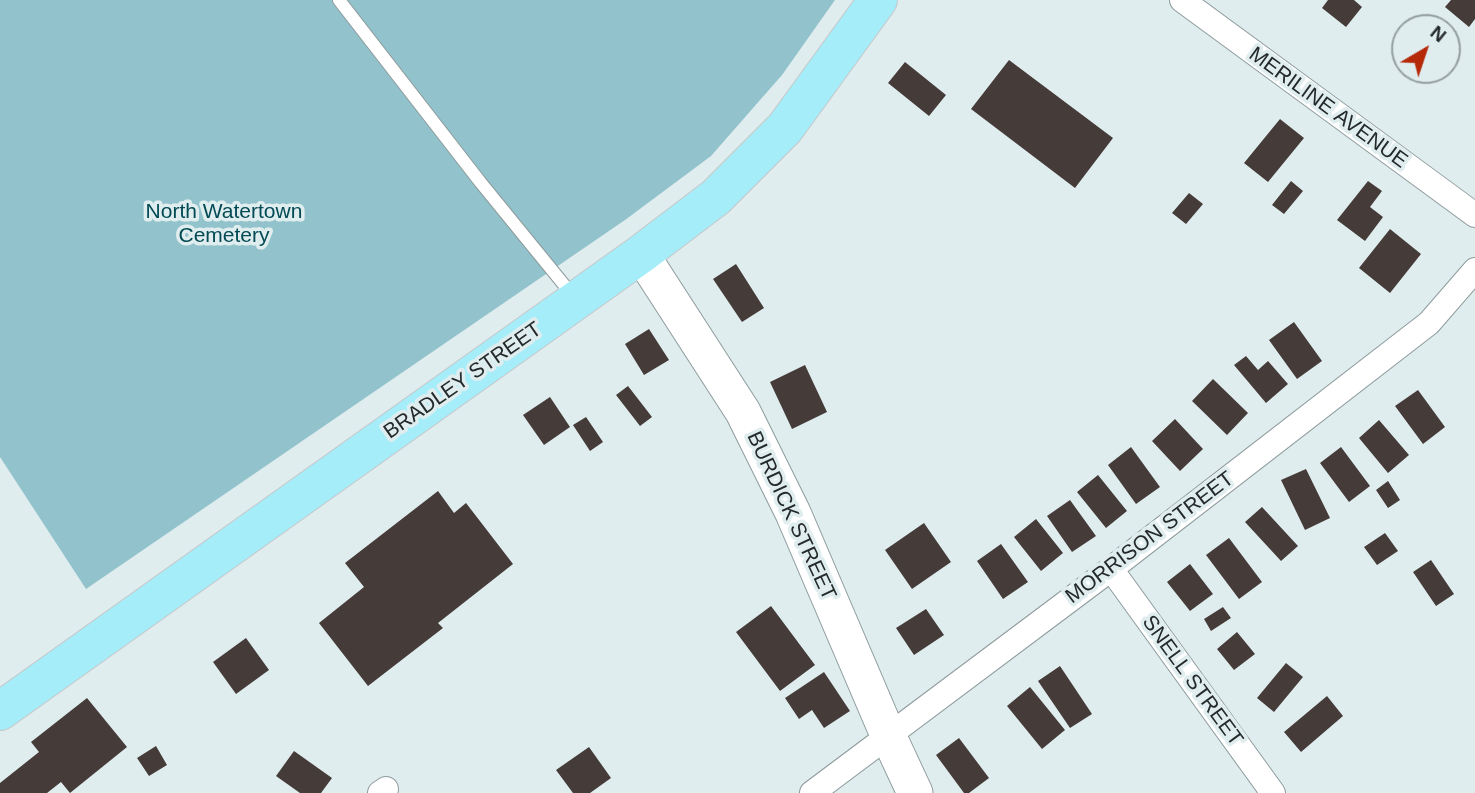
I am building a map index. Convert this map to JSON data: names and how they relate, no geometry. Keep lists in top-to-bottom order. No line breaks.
{"streets":{"main road":["BRADLEY STREET"],"street":["MERILINE AVENUE","BURDICK STREET","MORRISON STREET","SNELL STREET"]},"crossings":[["BRADLEY STREET","BURDICK STREET"],["BURDICK STREET","MORRISON STREET"],["MORRISON STREET","SNELL STREET"]],"parks":["North Watertown Cemetery"],"north":"top right"}
